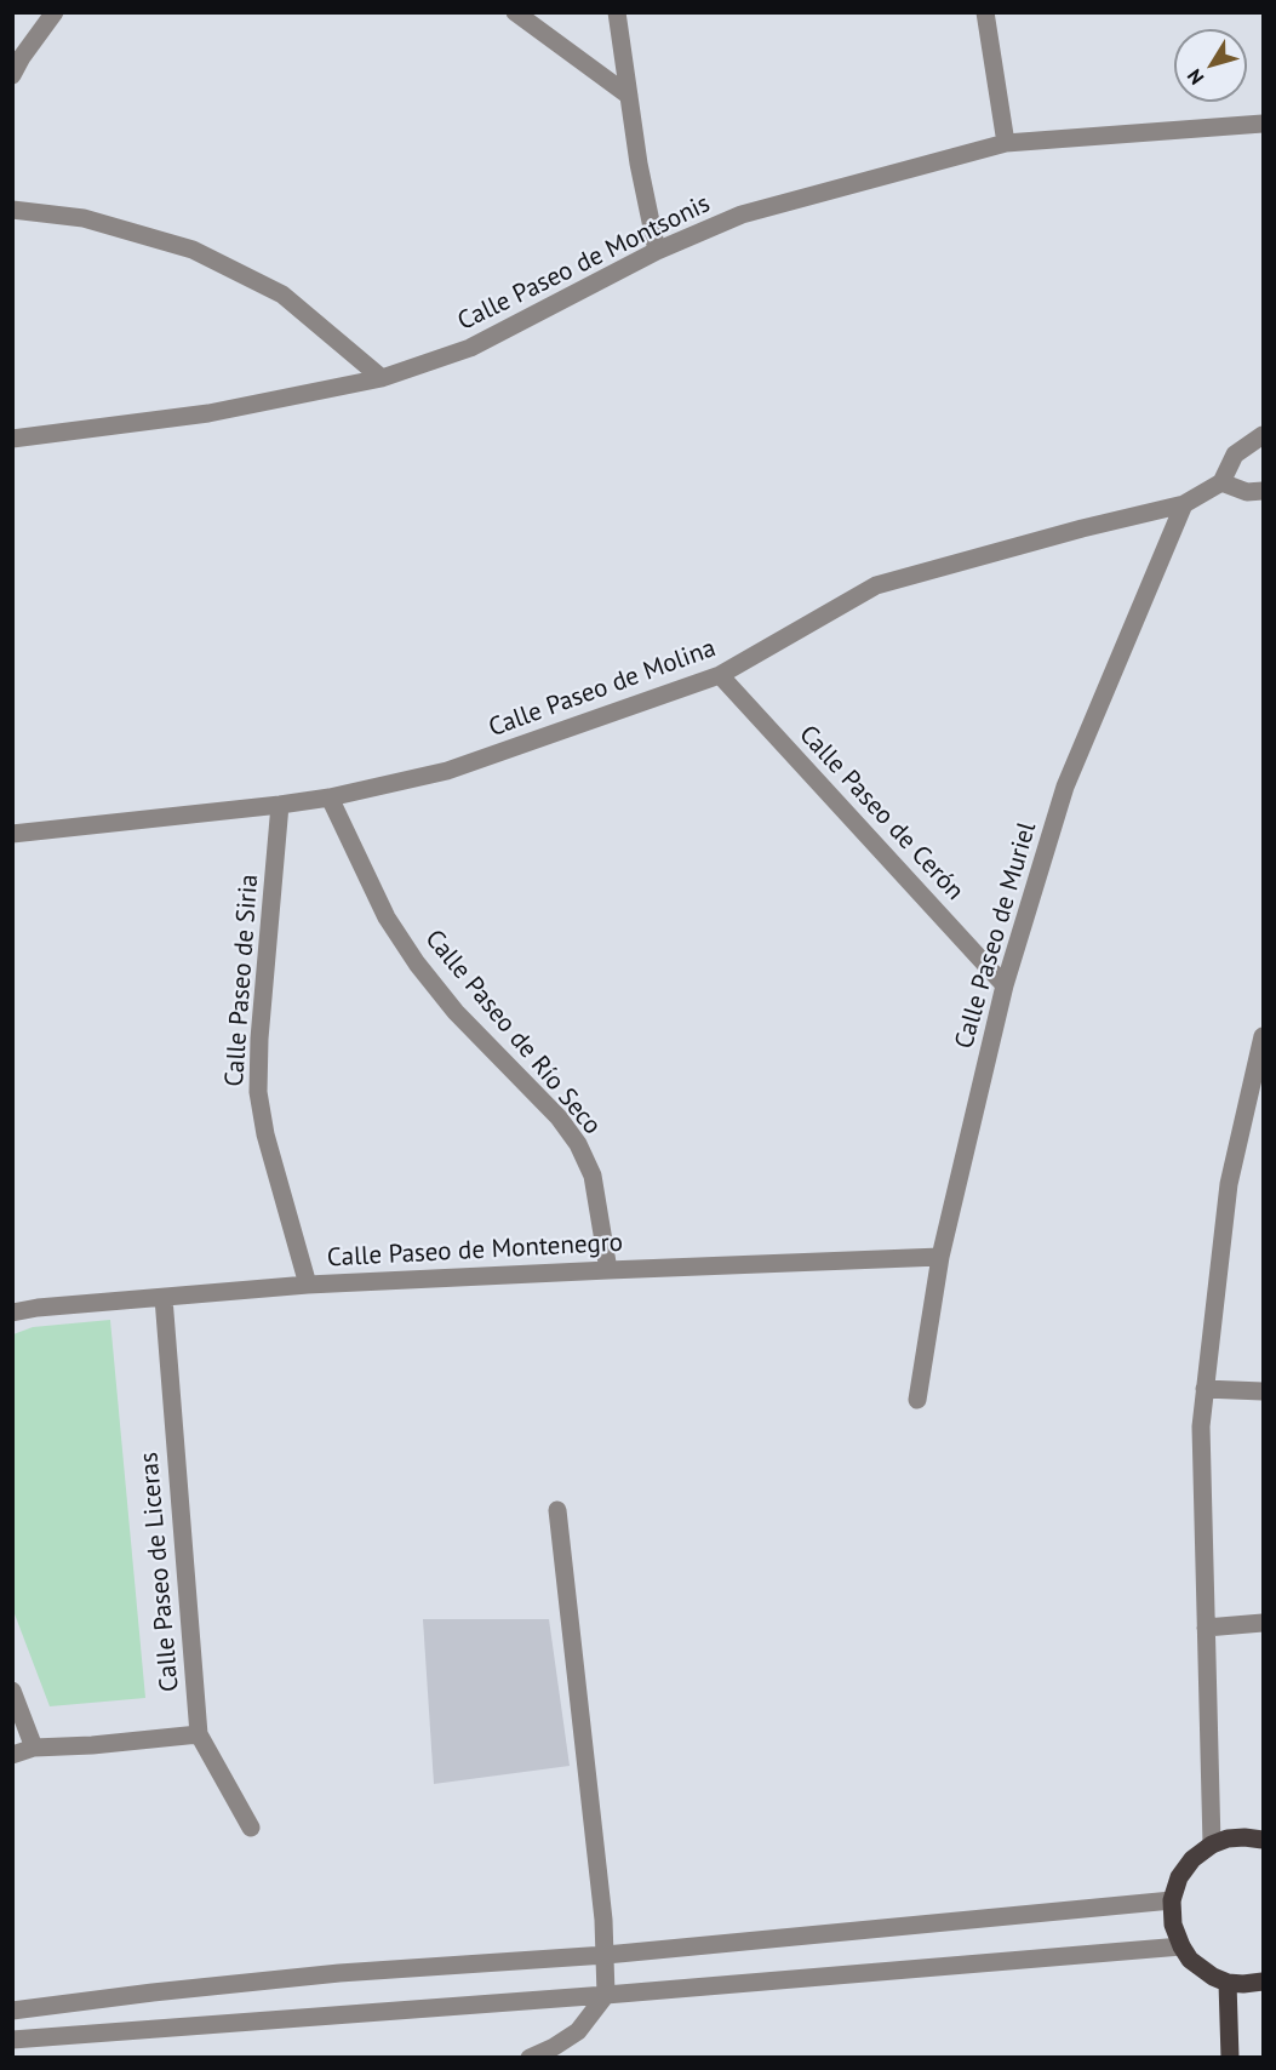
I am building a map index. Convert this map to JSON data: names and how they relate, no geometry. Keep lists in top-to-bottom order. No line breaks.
{"streets":{"street":["Calle Paseo de Montsonis","Calle Paseo de Molina","Calle Paseo de Cerón","Calle Paseo de Muriel","Calle Paseo de Siria","Calle Paseo de Río Seco","Calle Paseo de Montenegro","Calle Paseo de Liceras"]},"crossings":[["Calle Paseo de Molina","Calle Paseo de Cerón"],["Calle Paseo de Molina","Calle Paseo de Muriel"],["Calle Paseo de Molina","Calle Paseo de Siria"],["Calle Paseo de Molina","Calle Paseo de Río Seco"],["Calle Paseo de Cerón","Calle Paseo de Muriel"],["Calle Paseo de Muriel","Calle Paseo de Montenegro"],["Calle Paseo de Siria","Calle Paseo de Montenegro"],["Calle Paseo de Río Seco","Calle Paseo de Montenegro"],["Calle Paseo de Montenegro","Calle Paseo de Liceras"]],"north":"bottom left"}
